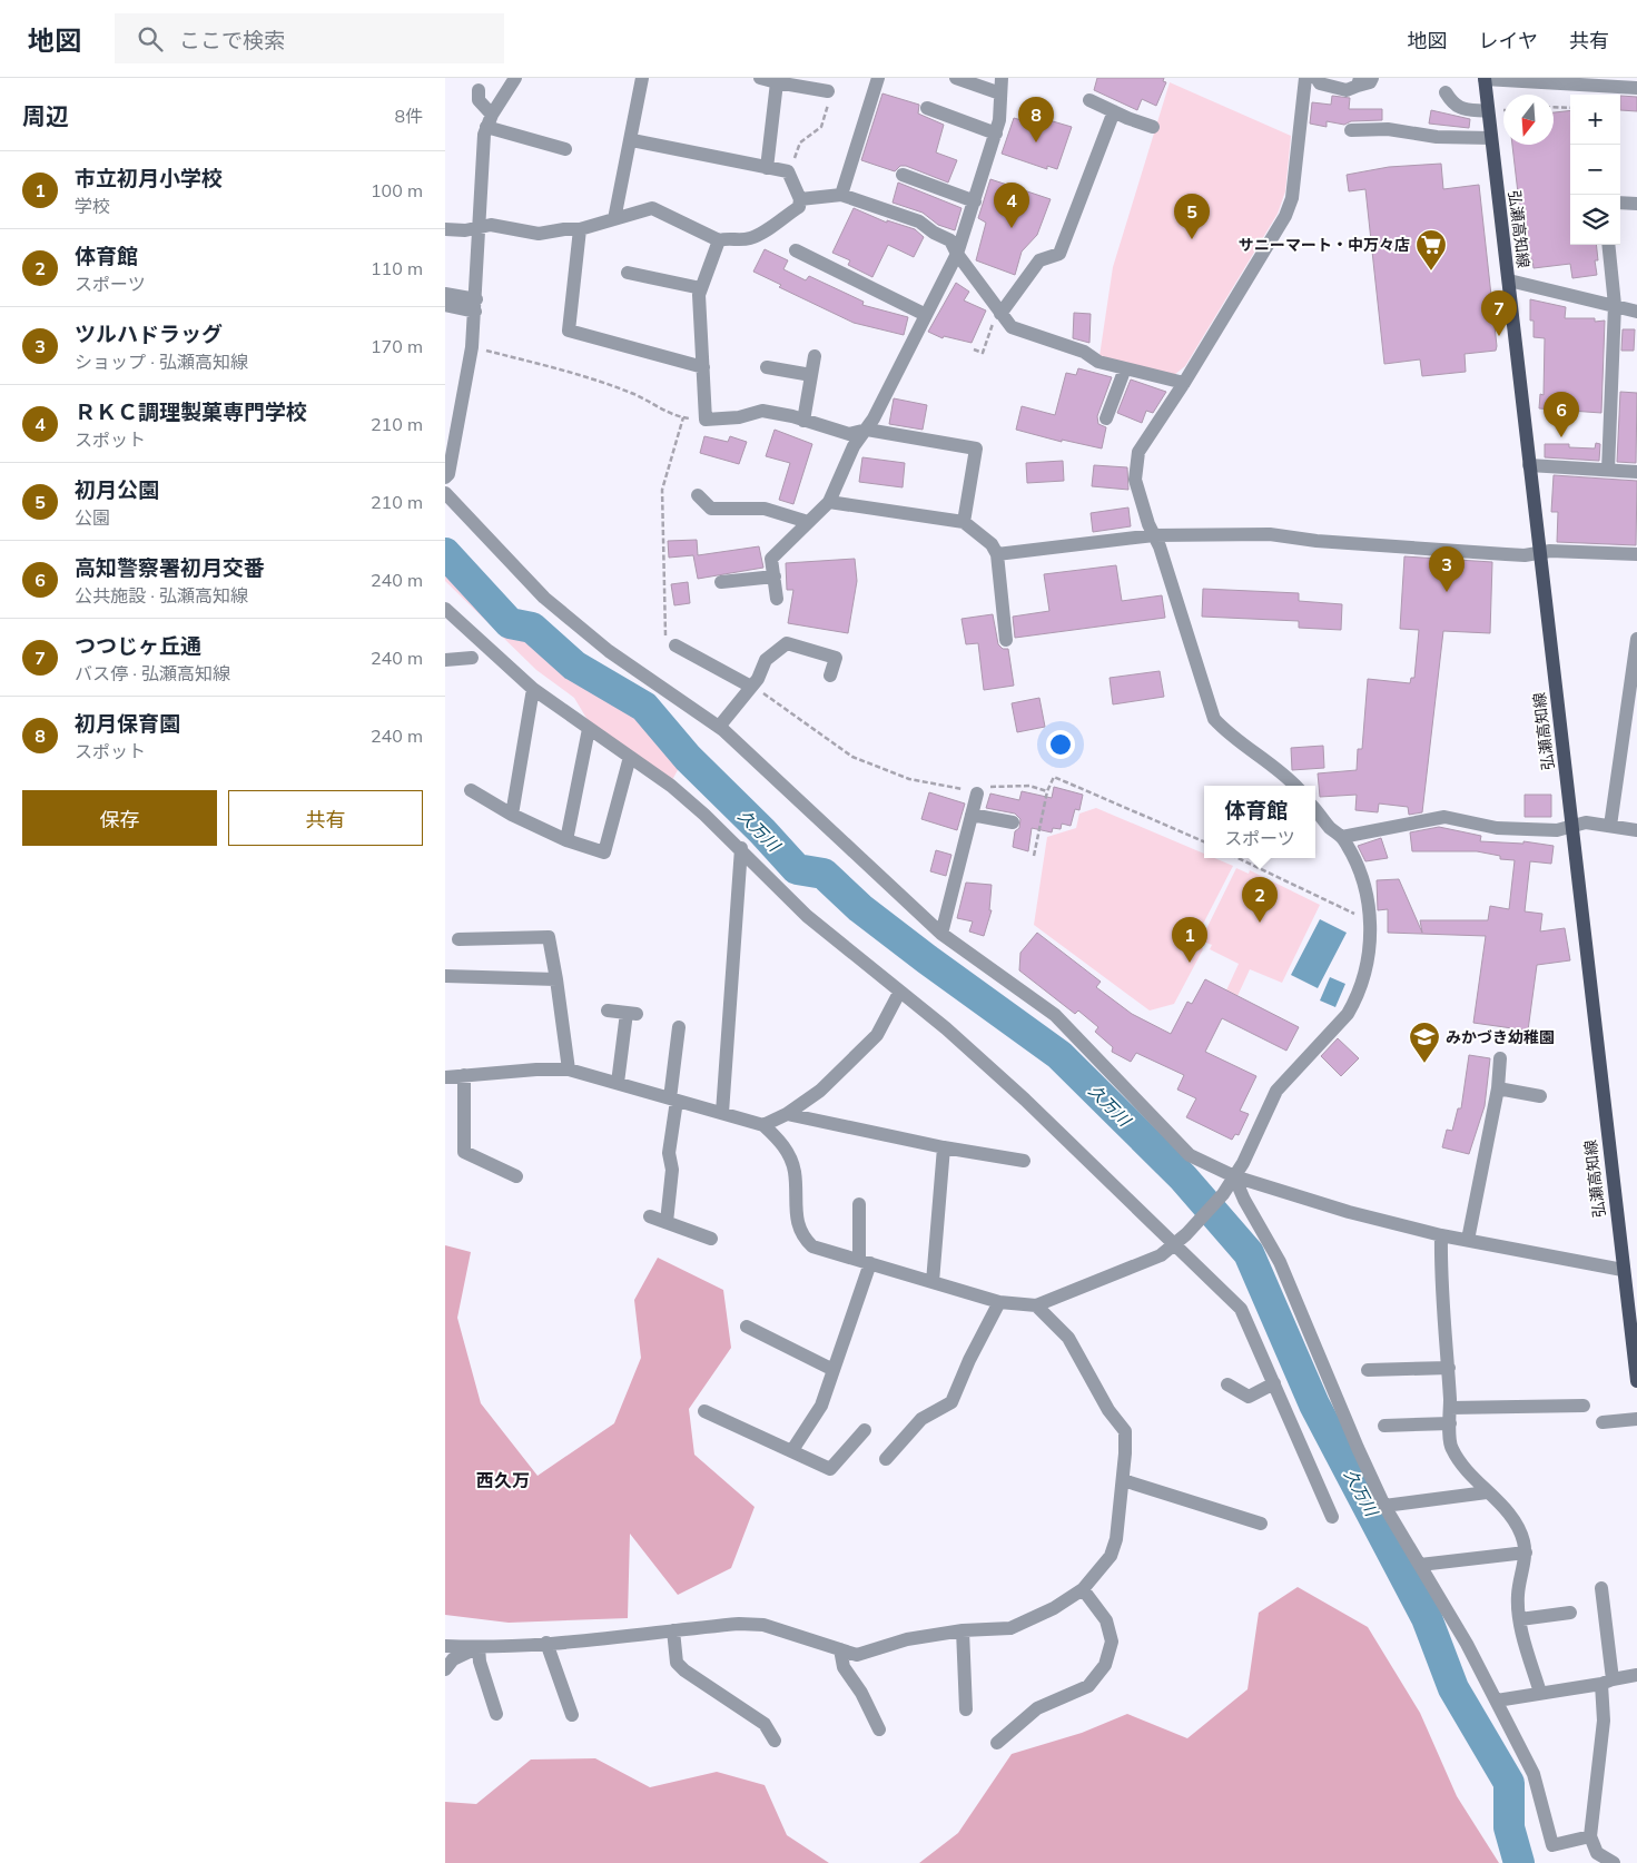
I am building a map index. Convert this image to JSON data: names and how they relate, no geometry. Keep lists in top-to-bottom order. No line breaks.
{"streets":{"main road":["弘瀬高知線"]},"districts":["西久万"],"water":["久万川"],"places":{"supermarket":["サニーマート・中万々店"],"school or university":["みかづき幼稚園"]},"north":"bottom","page":{"header":"地図","search":"ここで検索","nav":["地図","レイヤ","共有"],"heading":["周辺","8件"],"map_buttons":["+","−"],"pins":["8","4","5","7","6","3","2","1"],"list":[{"mark":"1","name":"市立初月小学校","note":"学校","value":"100 m"},{"mark":"2","name":"体育館","note":"スポーツ","value":"110 m"},{"mark":"3","name":"ツルハドラッグ","note":"ショップ · 弘瀬高知線","value":"170 m"},{"mark":"4","name":"ＲＫＣ調理製菓専門学校","note":"スポット","value":"210 m"},{"mark":"5","name":"初月公園","note":"公園","value":"210 m"},{"mark":"6","name":"高知警察署初月交番","note":"公共施設 · 弘瀬高知線","value":"240 m"},{"mark":"7","name":"つつじヶ丘通","note":"バス停 · 弘瀬高知線","value":"240 m"},{"mark":"8","name":"初月保育園","note":"スポット","value":"240 m"}],"buttons":["保存","共有"],"popup":["体育館","スポーツ"]}}
